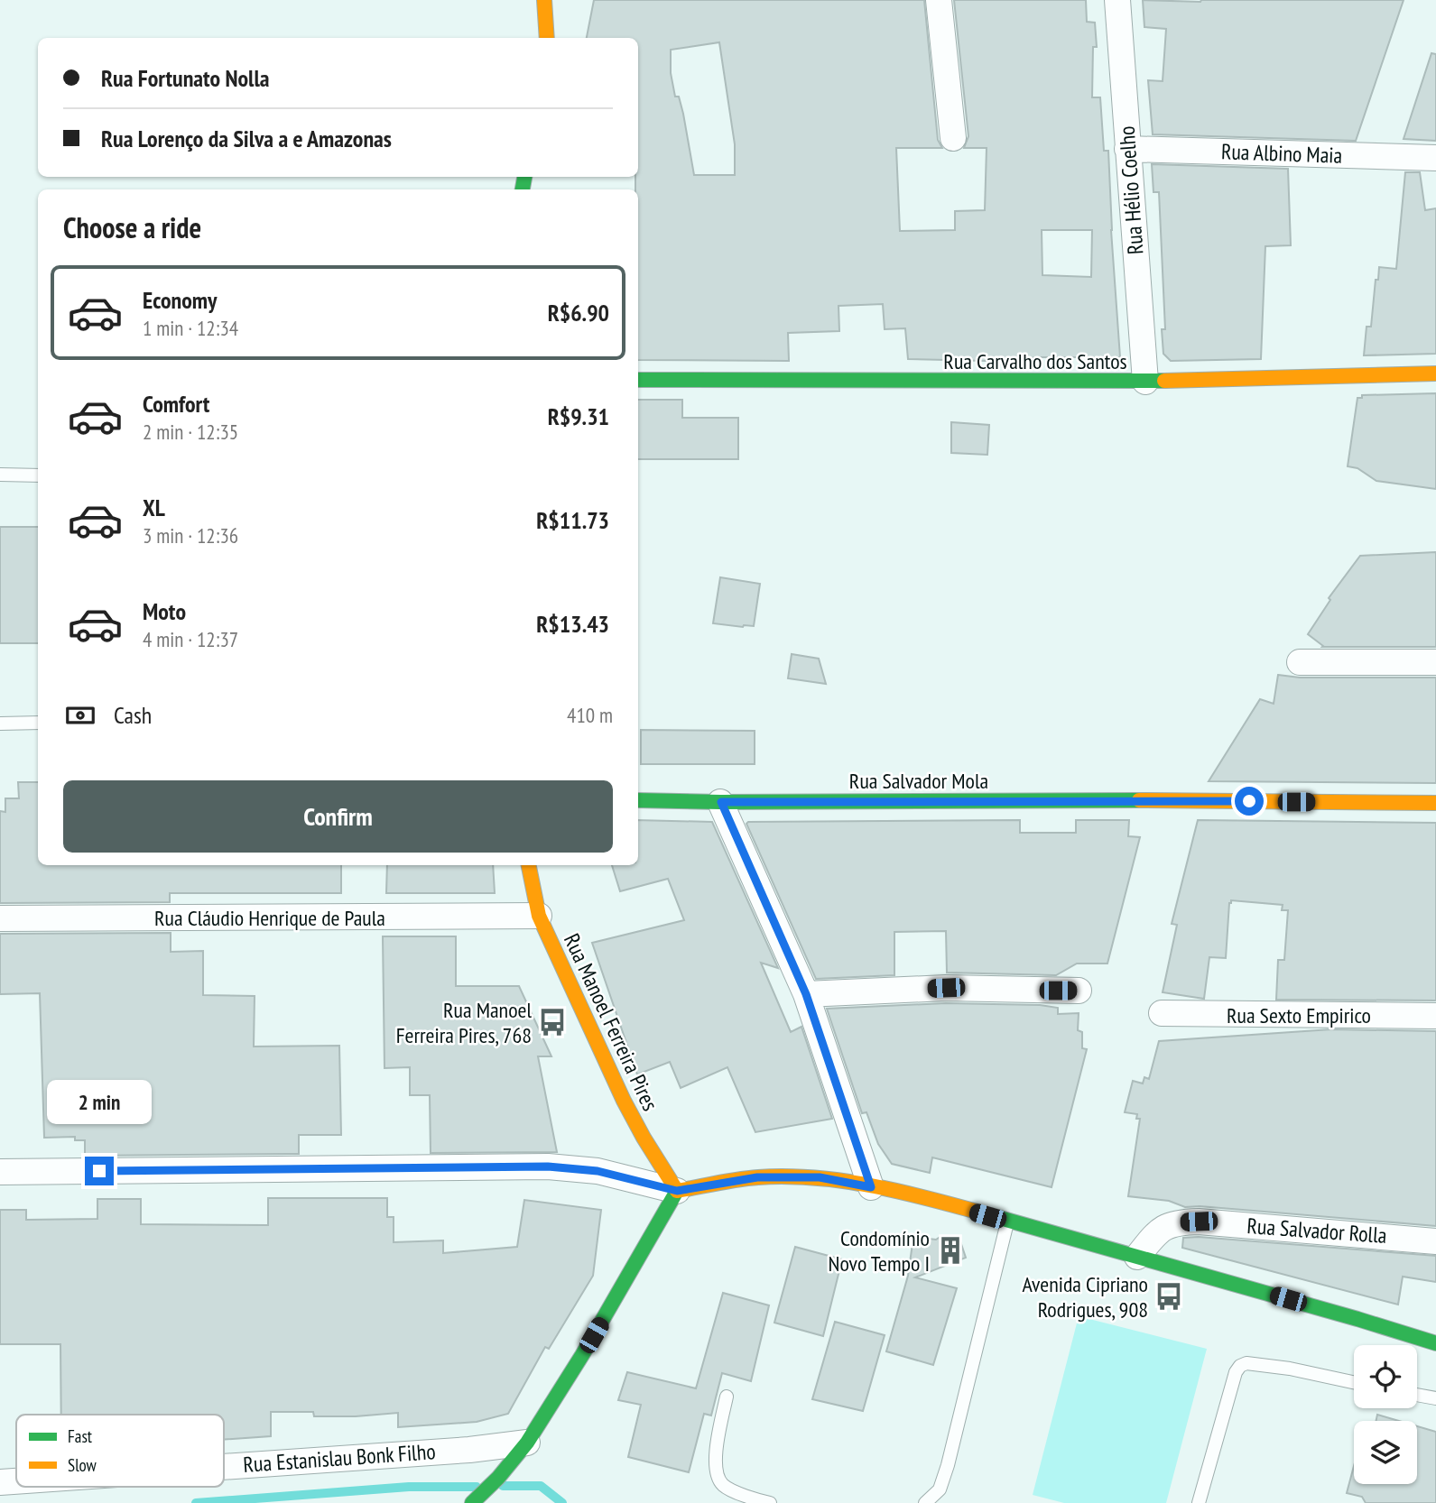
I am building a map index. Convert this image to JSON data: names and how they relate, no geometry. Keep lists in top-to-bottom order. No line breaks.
{"streets":{"street":["Rua Albino Maia","Rua Hélio Coelho","Rua Carvalho dos Santos","Rua Salvador Mola","Rua Cláudio Henrique de Paula","Rua Sexto Empirico","Rua Manoel Ferreira Pires","Rua Salvador Rolla","Rua Estanislau Bonk Filho"]},"crossings":[["Rua Albino Maia","Rua Hélio Coelho"],["Rua Hélio Coelho","Rua Carvalho dos Santos"],["Rua Cláudio Henrique de Paula","Rua Manoel Ferreira Pires"]],"places":{"bus stop":["Rua Manoel Ferreira Pires, 768","Avenida Cipriano Rodrigues, 908"],"building":["Condomínio Novo Tempo I"]},"legend":["Fast","Slow"],"page":{"banner":["Rua Fortunato Nolla","Rua Lorenço da Silva a e Amazonas"],"heading":"Choose a ride","list":[{"name":"Economy","note":"1 min · 12:34","value":"R$6.90"},{"name":"Comfort","note":"2 min · 12:35","value":"R$9.31"},{"name":"XL","note":"3 min · 12:36","value":"R$11.73"},{"name":"Moto","note":"4 min · 12:37","value":"R$13.43"}],"pay":["Cash","410 m"],"buttons":"Confirm","bubble":"2 min"}}
